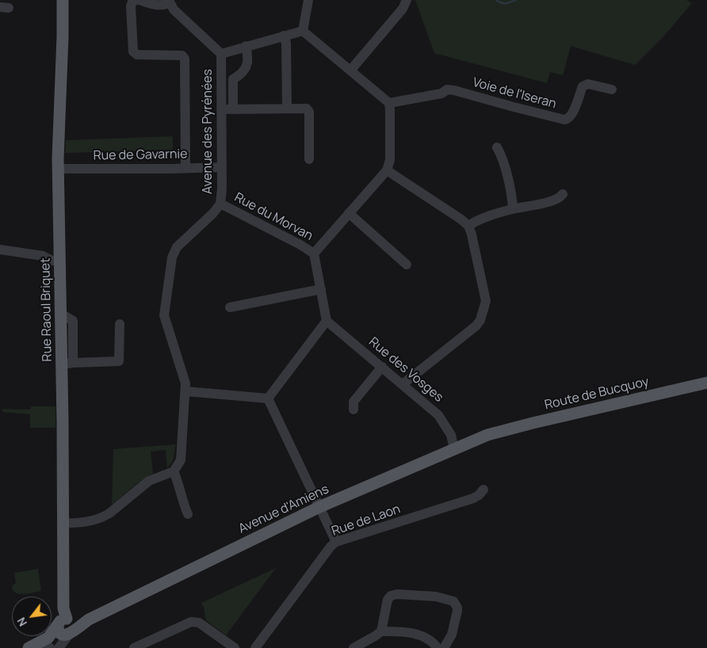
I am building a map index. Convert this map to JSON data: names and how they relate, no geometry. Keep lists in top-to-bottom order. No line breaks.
{"streets":{"main road":["Rue Raoul Briquet","Route de Bucquoy","Avenue d'Amiens"],"street":["Voie de l'Iseran","Avenue des Pyrénées","Rue de Gavarnie","Rue du Morvan","Rue des Vosges","Rue de Laon"]},"crossings":[["Avenue des Pyrénées","Rue de Gavarnie"],["Avenue des Pyrénées","Rue du Morvan"],["Rue de Gavarnie","Rue Raoul Briquet"],["Rue Raoul Briquet","Avenue d'Amiens"],["Rue des Vosges","Avenue d'Amiens"],["Route de Bucquoy","Avenue d'Amiens"]],"north":"bottom left"}
